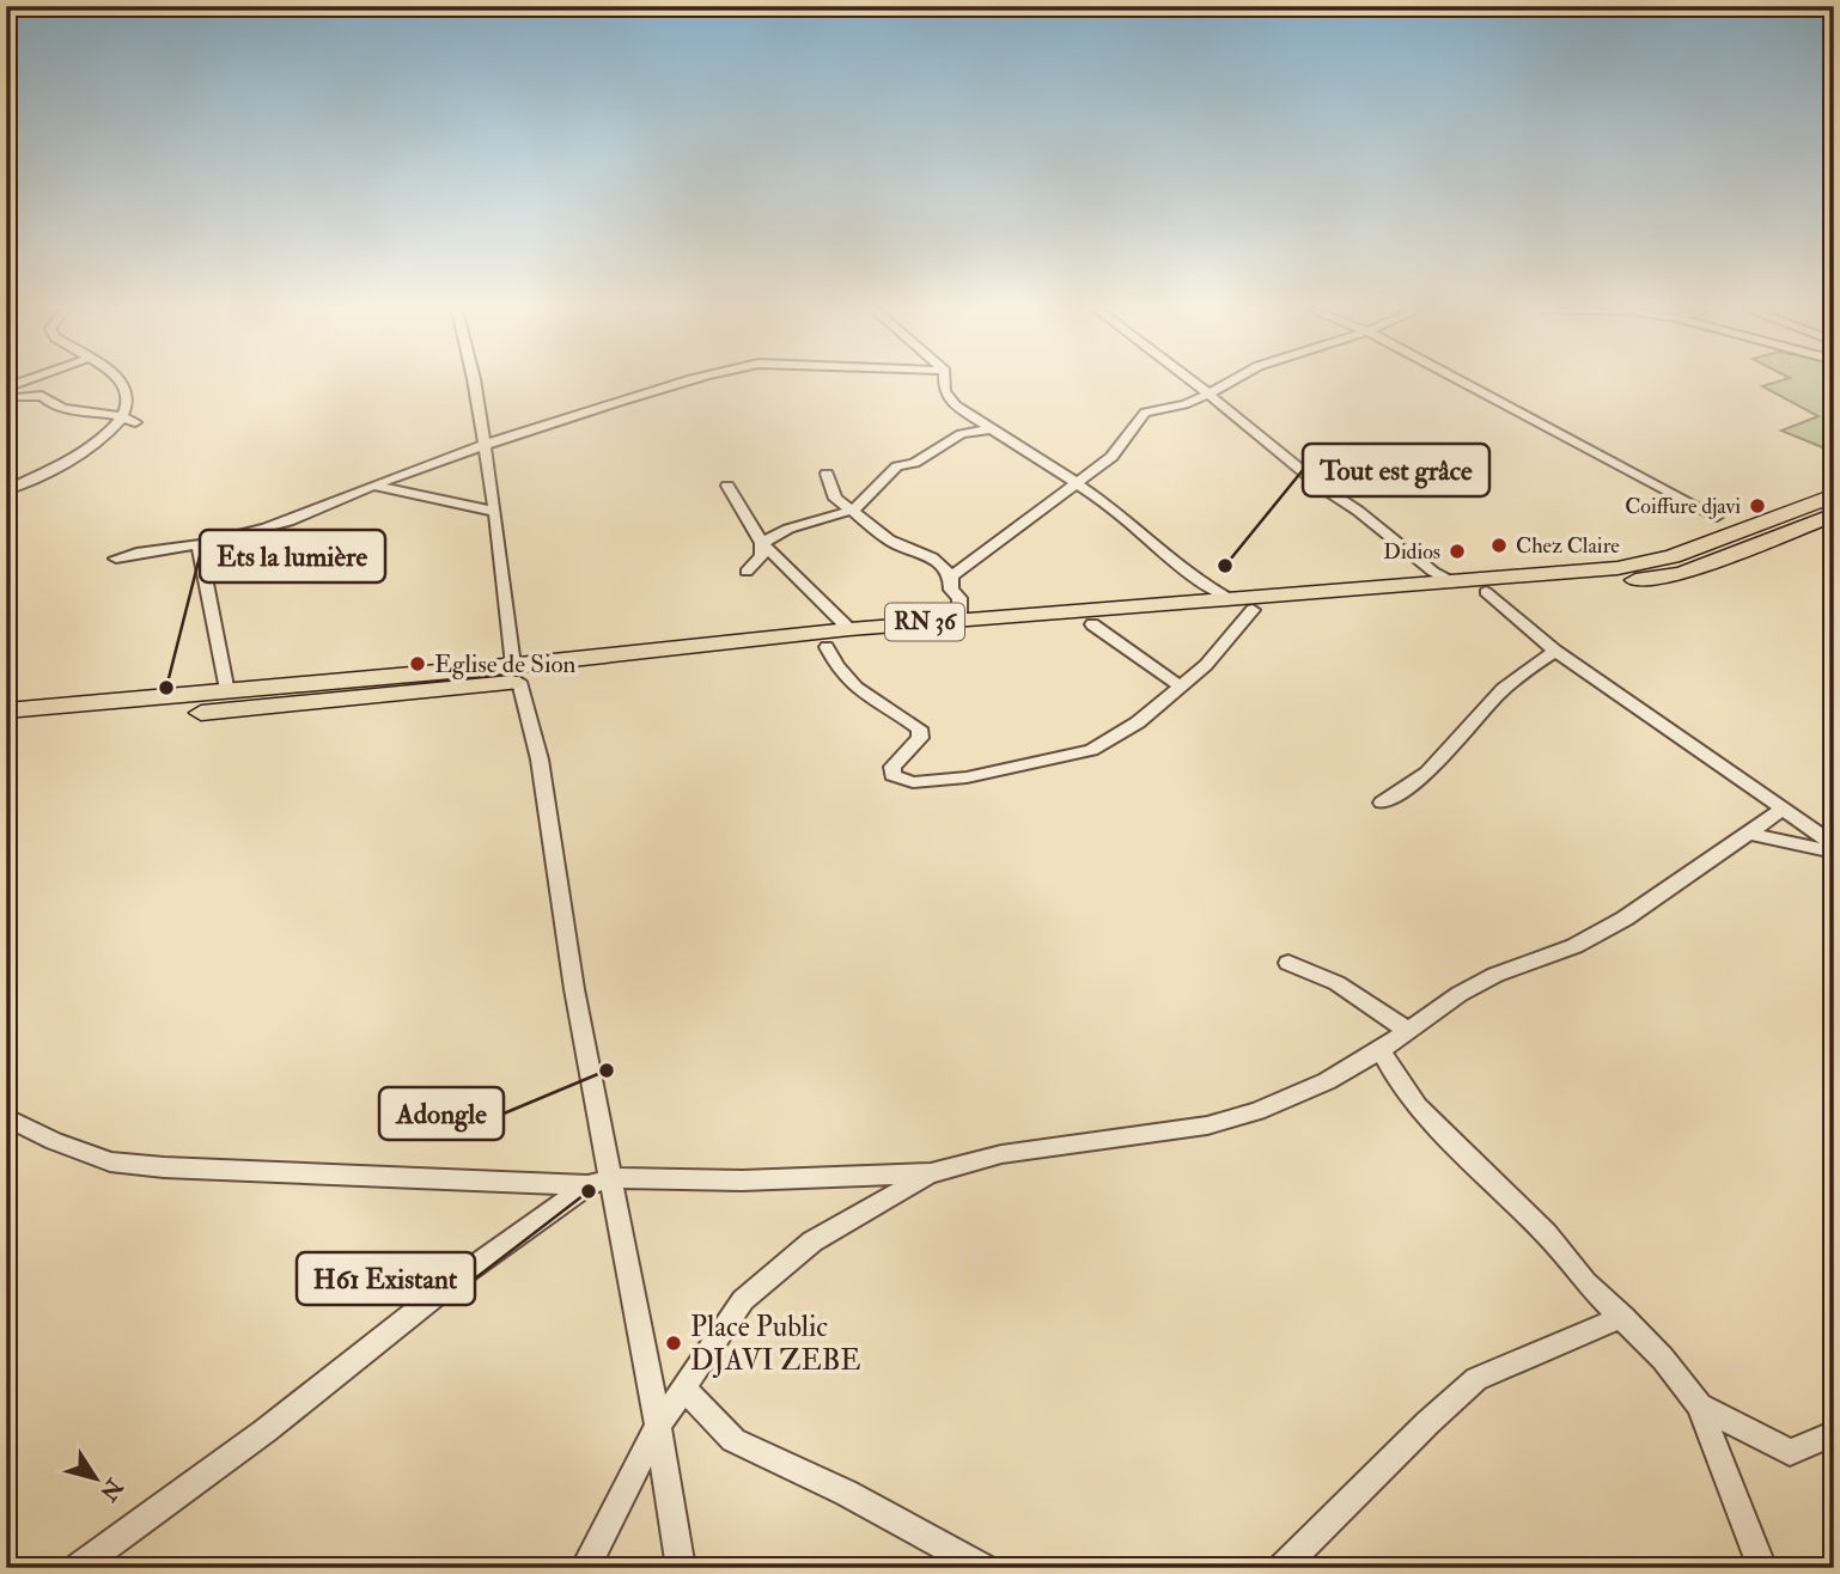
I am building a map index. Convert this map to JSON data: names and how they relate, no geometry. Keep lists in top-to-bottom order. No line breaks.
{"streets":{"main road":["RN 36"]},"places":["Coiffure djavi","Chez Claire","Didios","Tout est grâce","Eglise de Sion","Ets la lumière","Adongle","H61 Existant","Place Public DJAVI ZEBE"],"north":"bottom right"}
